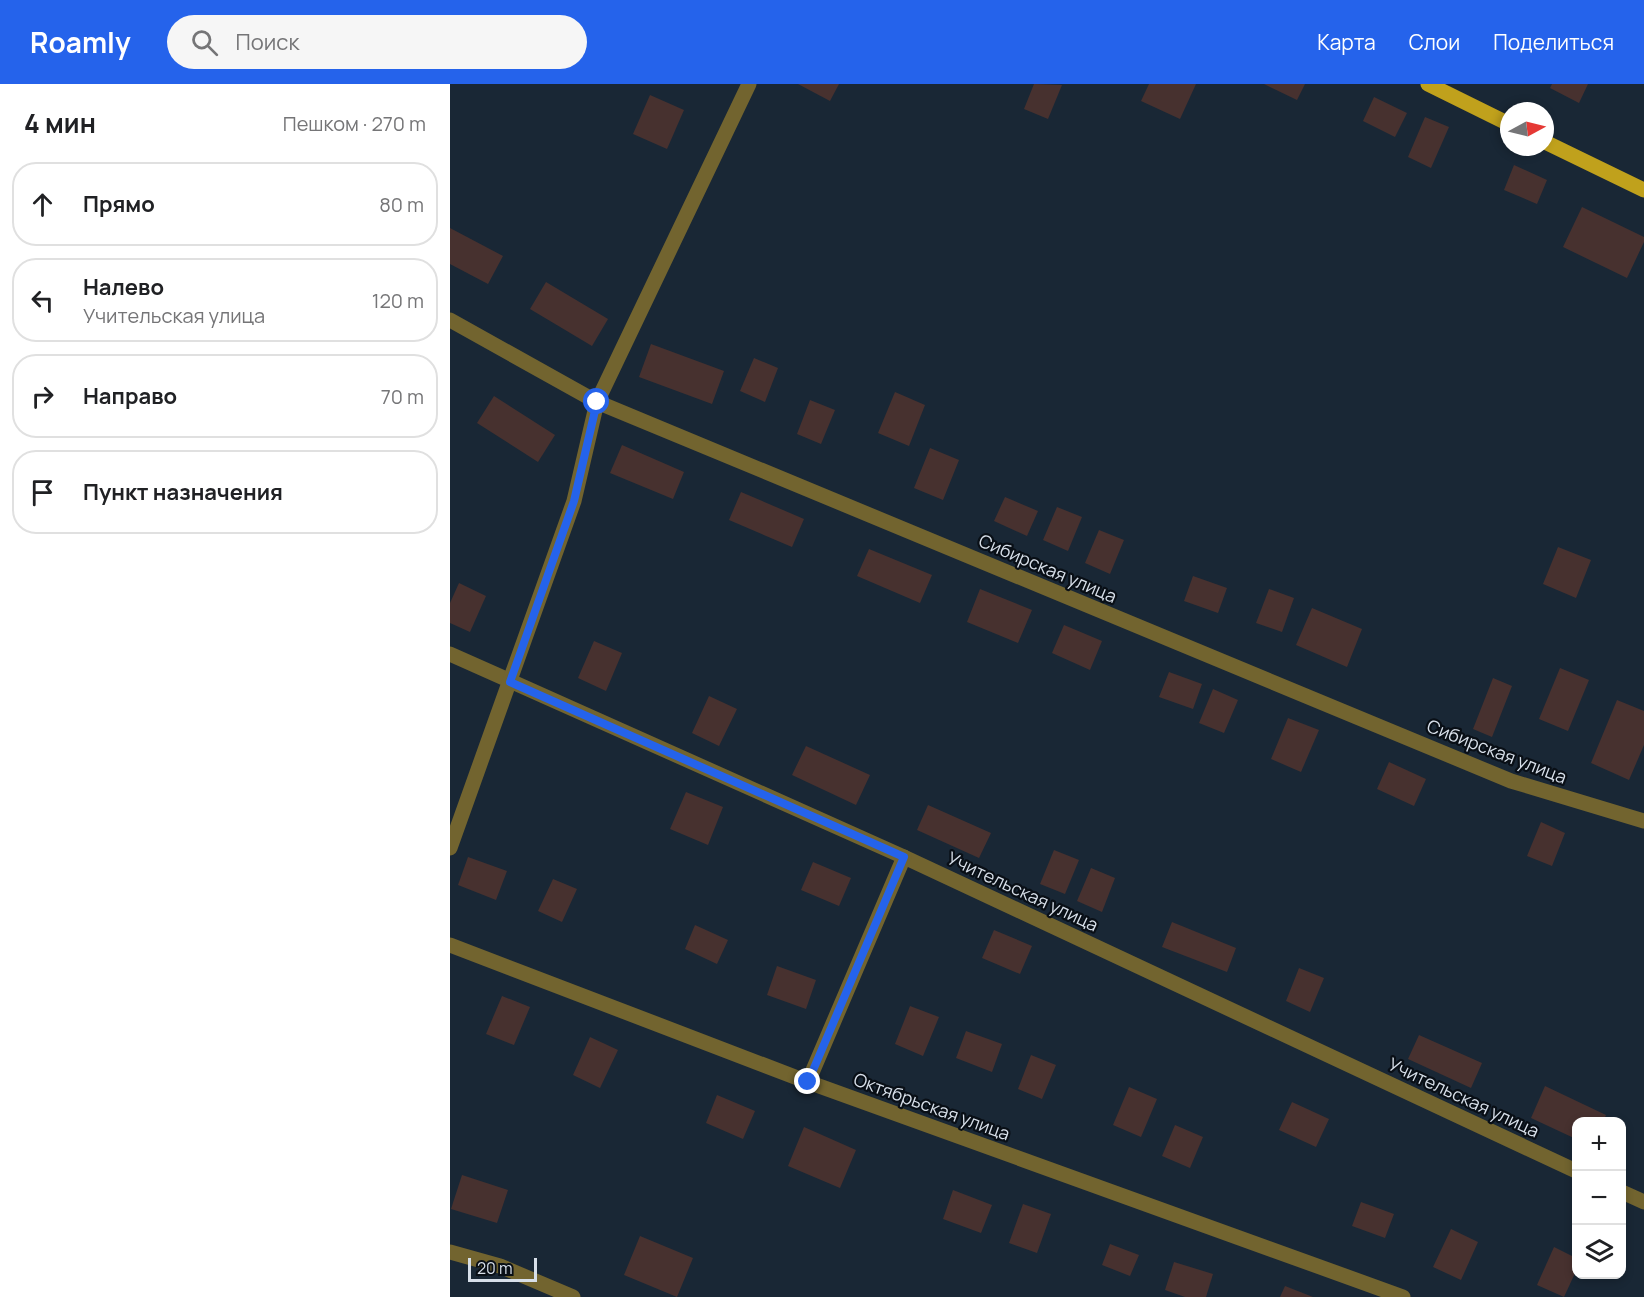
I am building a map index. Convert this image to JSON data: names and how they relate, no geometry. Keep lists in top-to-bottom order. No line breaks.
{"streets":{"street":["Сибирская улица","Учительская улица","Октябрьская улица"]},"scale_bar":"20 m","north":"right","page":{"header":"Roamly","search":"Поиск","nav":["Карта","Слои","Поделиться"],"heading":["4 мин","Пешком · 270 m"],"list":[["Прямо","80 m"],["Налево","Учительская улица","120 m"],["Направо","70 m"],"Пункт назначения"],"map_buttons":["+","−"],"scale":"20 m"}}
